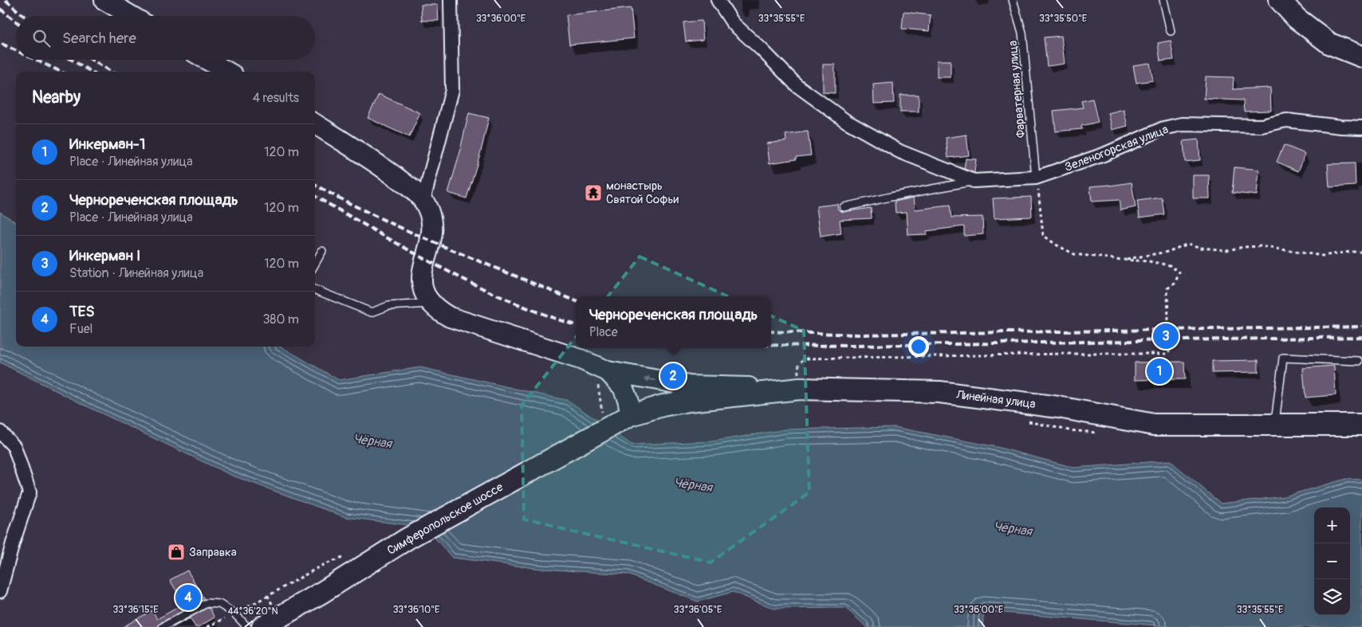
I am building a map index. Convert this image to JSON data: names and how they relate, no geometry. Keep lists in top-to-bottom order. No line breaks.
{"streets":{"main road":["Линейная улица","Симферопольское шоссе"],"street":["Зеленогорская улица"],"lane":["Фарватерная улица"]},"crossings":[["Фарватерная улица","Зеленогорская улица"],["Линейная улица","Симферопольское шоссе"]],"water":["Чёрная"],"places":{"temple":["монастырь Святой Софьи"],"shop":["Заправка"]},"page":{"search":"Search here","heading":["Nearby","4 results"],"list":[{"mark":"1","name":"Инкерман-1","note":"Place · Линейная улица","value":"120 m"},{"mark":"2","name":"Чернореченская площадь","note":"Place · Линейная улица","value":"120 m"},{"mark":"3","name":"Инкерман I","note":"Station · Линейная улица","value":"120 m"},{"mark":"4","name":"TES","note":"Fuel","value":"380 m"}],"popup":["Чернореченская площадь","Place"],"pins":["3","1","2","4"],"map_buttons":["+","−"]},"coordinates":["33°36'00\"E","33°35'50\"E","33°35'55\"E","33°36'15\"E","33°36'10\"E","33°36'05\"E","44°36'20\"N"]}
